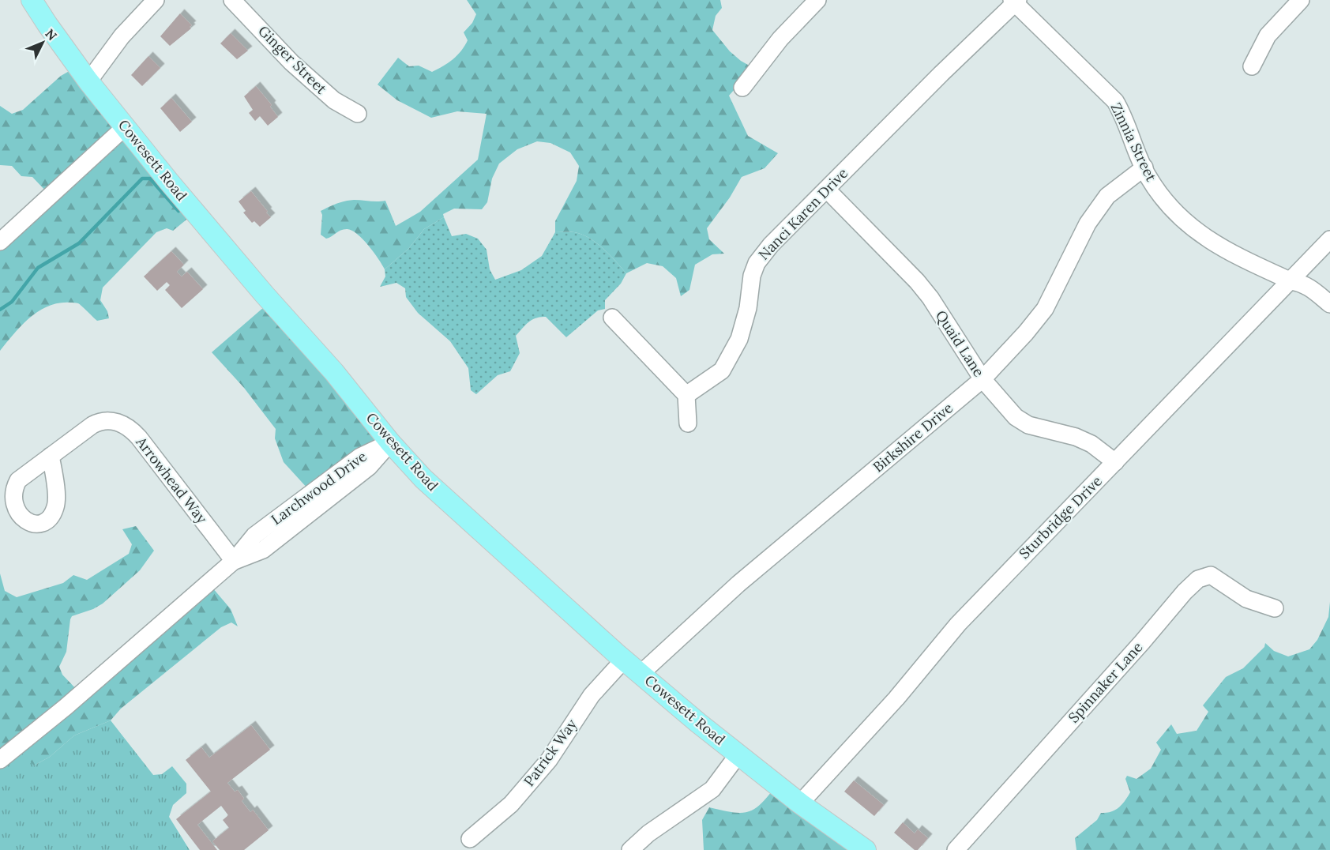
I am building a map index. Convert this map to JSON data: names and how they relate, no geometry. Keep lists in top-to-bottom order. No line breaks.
{"streets":{"main road":["Cowesett Road"],"street":["Ginger Street","Zinnia Street","Nanci Karen Drive","Quaid Lane","Birkshire Drive","Arrowhead Way","Larchwood Drive","Sturbridge Drive","Spinnaker Lane","Patrick Way"]},"crossings":[["Zinnia Street","Nanci Karen Drive"],["Zinnia Street","Birkshire Drive"],["Zinnia Street","Sturbridge Drive"],["Cowesett Road","Birkshire Drive"],["Cowesett Road","Larchwood Drive"],["Cowesett Road","Sturbridge Drive"],["Cowesett Road","Patrick Way"],["Nanci Karen Drive","Quaid Lane"],["Quaid Lane","Birkshire Drive"],["Quaid Lane","Sturbridge Drive"],["Arrowhead Way","Larchwood Drive"]],"north":"top right"}
